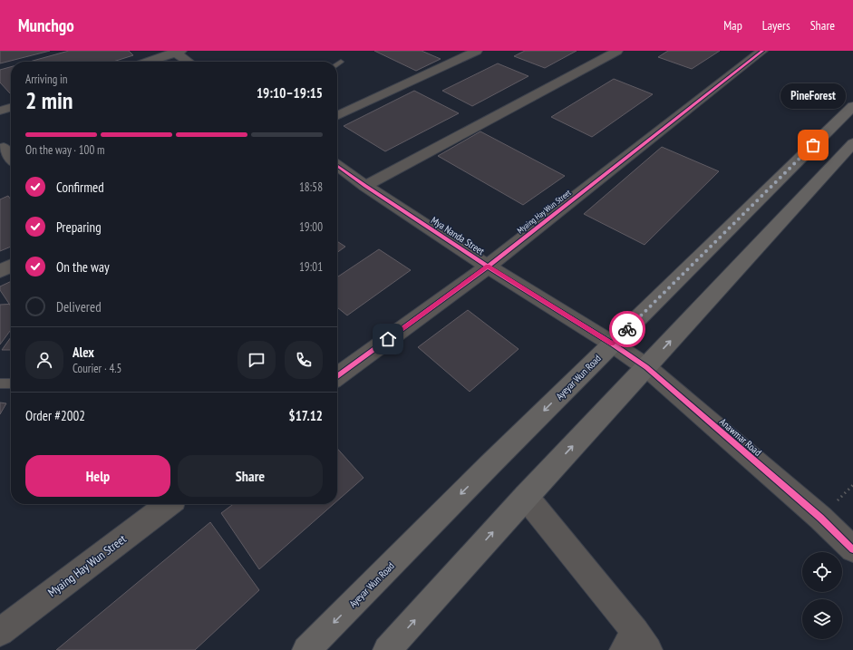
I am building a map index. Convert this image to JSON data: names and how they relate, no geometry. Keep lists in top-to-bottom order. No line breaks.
{"streets":{"main road":["Ayeyar Wun Road"],"street":["Myaing Hay Wun Street","Mya Nanda Street","Anawmar Road"]},"crossings":[["Myaing Hay Wun Street","Mya Nanda Street"],["Mya Nanda Street","Ayeyar Wun Road"],["Mya Nanda Street","Anawmar Road"],["Ayeyar Wun Road","Anawmar Road"]],"places":["PineForest"],"page":{"header":"Munchgo","nav":["Map","Layers","Share"],"heading":["2 min","Arriving in","19:10–19:15"],"panel":["Alex","Courier · 4.5","Order #2002","$17.12"],"bubble":"PineForest","bar":"On the way · 100 m","list":[["Confirmed","18:58"],["Preparing","19:00"],["On the way","19:01"],"Delivered"],"buttons":["Help","Share"]}}
